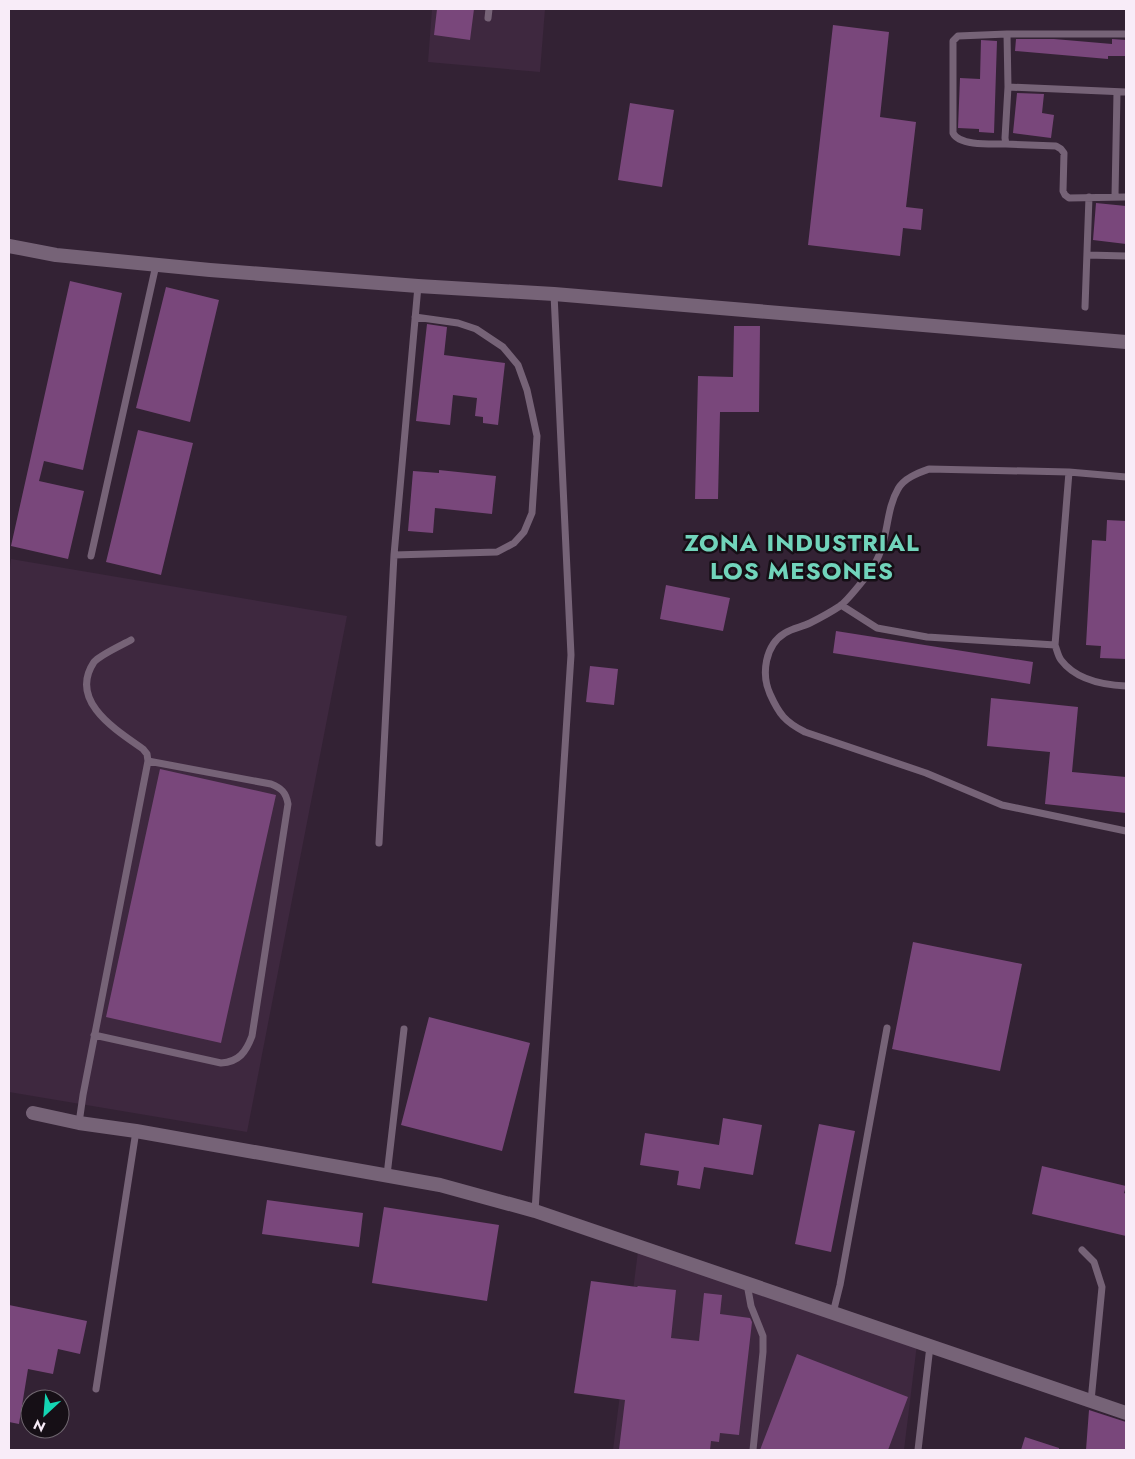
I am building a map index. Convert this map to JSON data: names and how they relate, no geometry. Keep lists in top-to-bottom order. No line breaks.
{"districts":["ZONA INDUSTRIAL LOS MESONES"],"north":"bottom left"}
